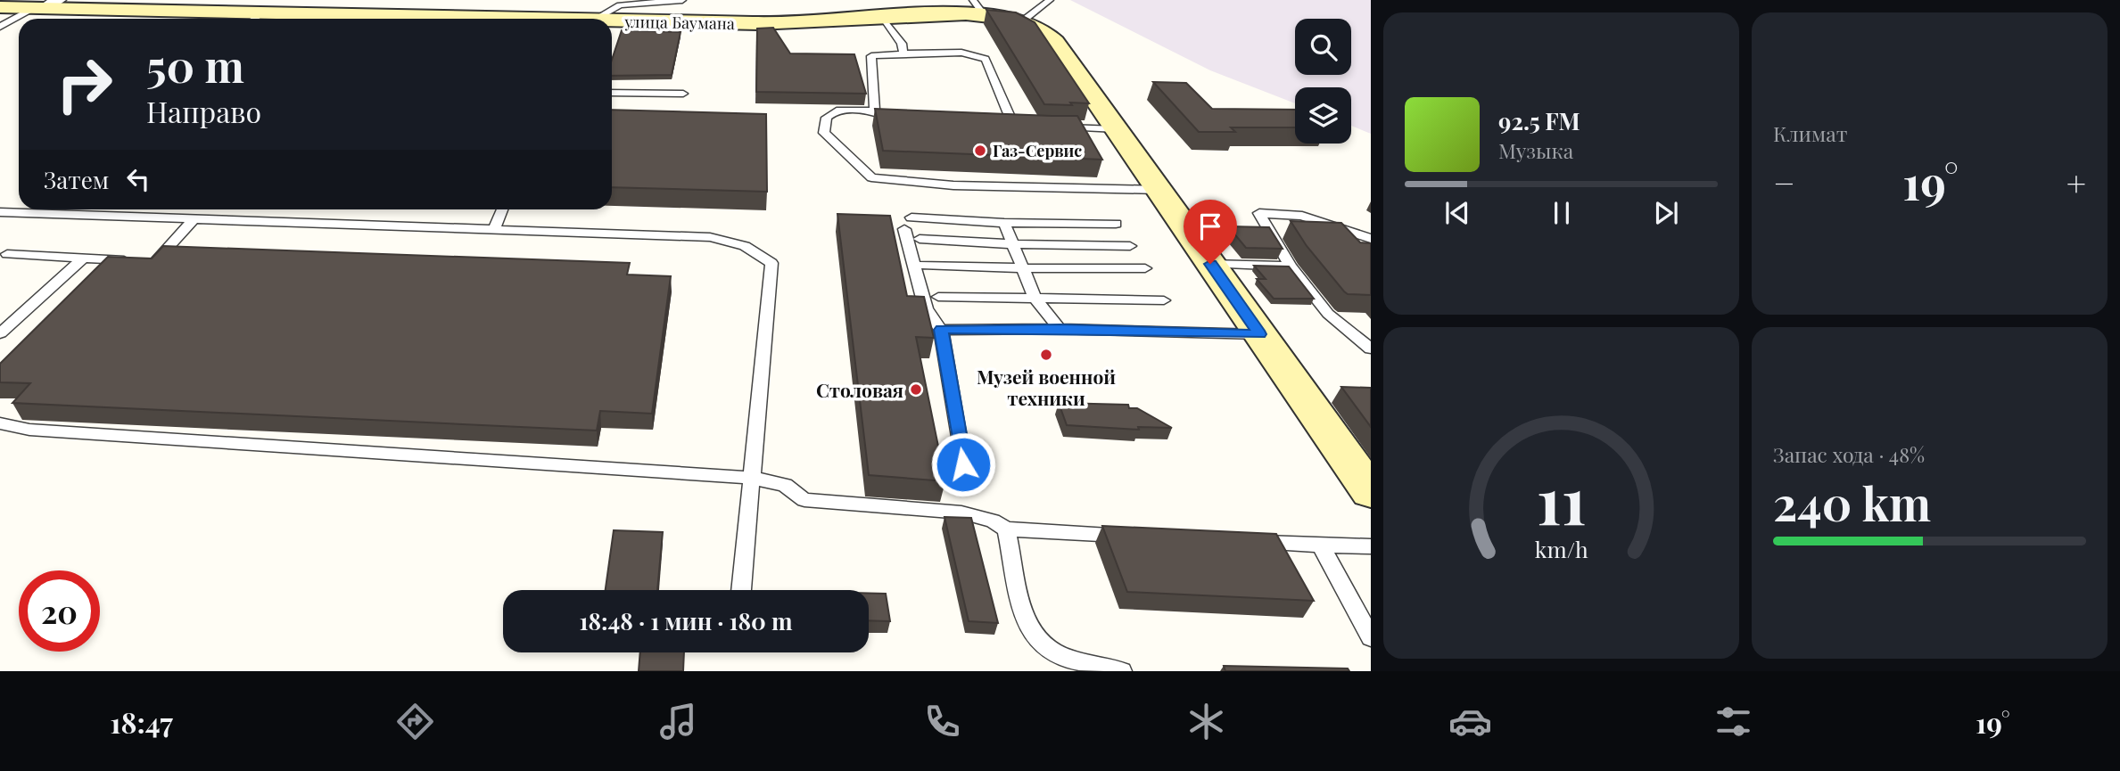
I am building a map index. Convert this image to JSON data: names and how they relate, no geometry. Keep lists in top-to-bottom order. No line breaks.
{"streets":{"main road":["улица Баумана"]},"places":["Газ-Сервис","Музей военной техники","Столовая"],"page":{"tile":["Климат",["Запас хода · 48%","240 km"]],"turn":["50 m","Направо"],"song":["92.5 FM","Музыка"],"then":"Затем","heat":["−","19°","+"],"limit":"20","trip":"18:48 · 1 мин · 180 m","tabs":["18:47","19°"],"gauge":["11","km/h"]}}
